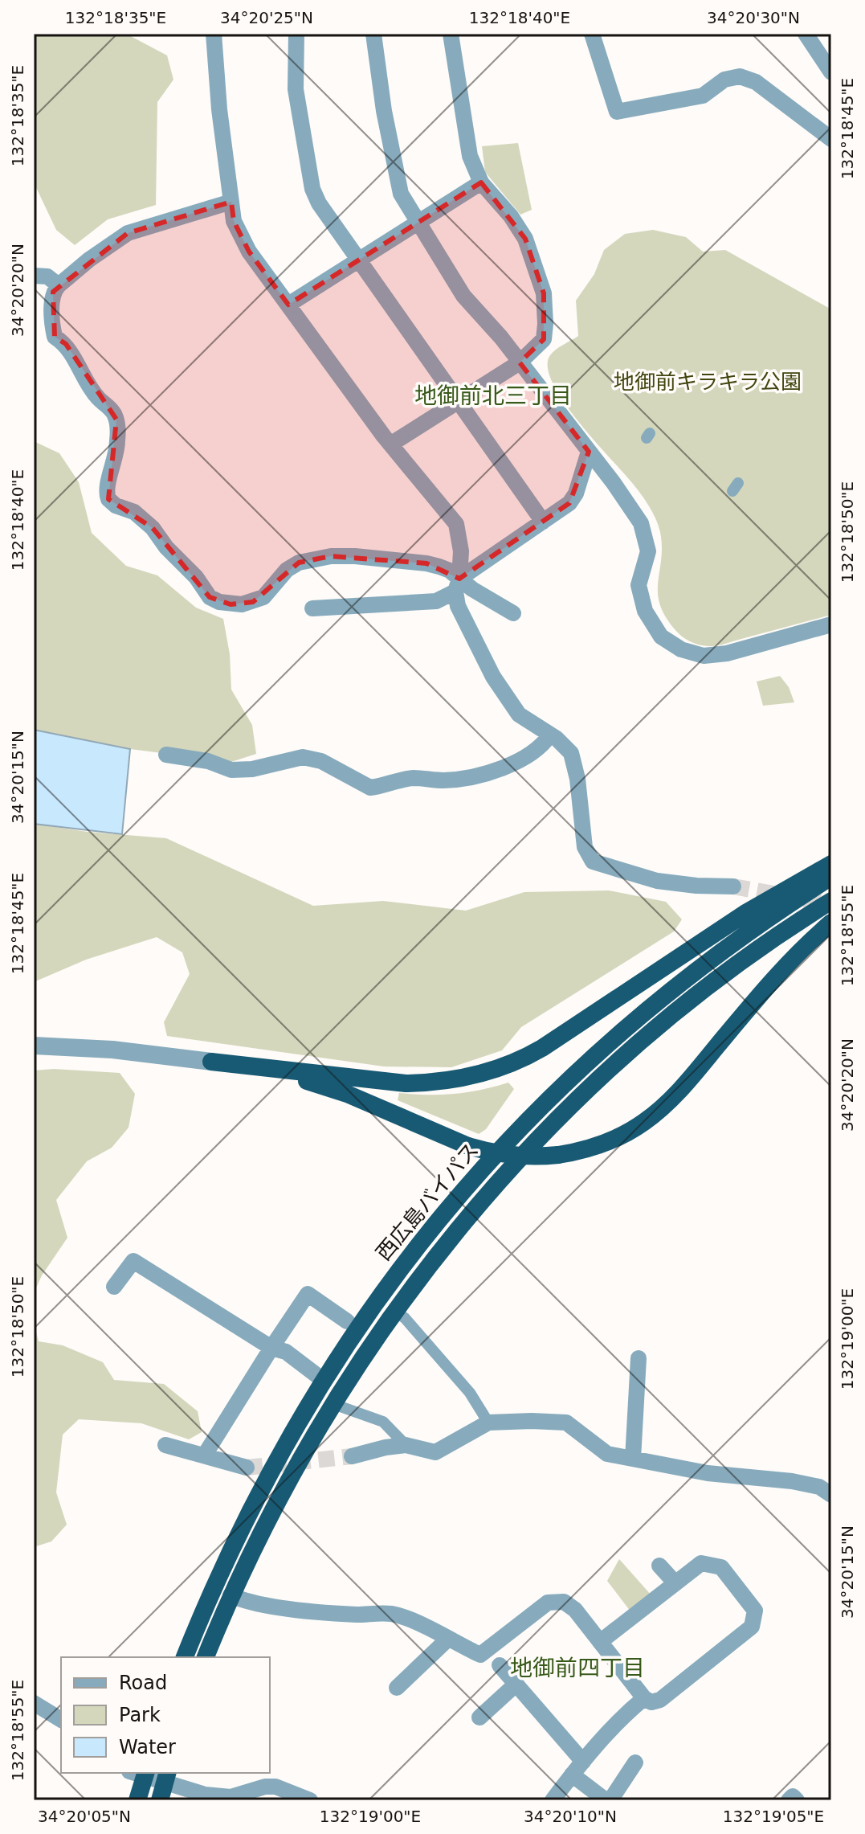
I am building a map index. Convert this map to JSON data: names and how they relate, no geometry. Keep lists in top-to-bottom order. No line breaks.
{"streets":{"highway":["西広島バイパス"]},"districts":["地御前北三丁目","地御前四丁目"],"parks":["地御前キラキラ公園"],"legend":["Road","Park","Water"],"coordinates":["132°18'35\"E","34°20'25\"N","132°18'40\"E","34°20'30\"N","132°18'45\"E","34°20'20\"N","132°18'50\"E","34°20'15\"N","132°18'55\"E","132°19'00\"E","34°20'05\"N","34°20'10\"N","132°19'05\"E"]}
